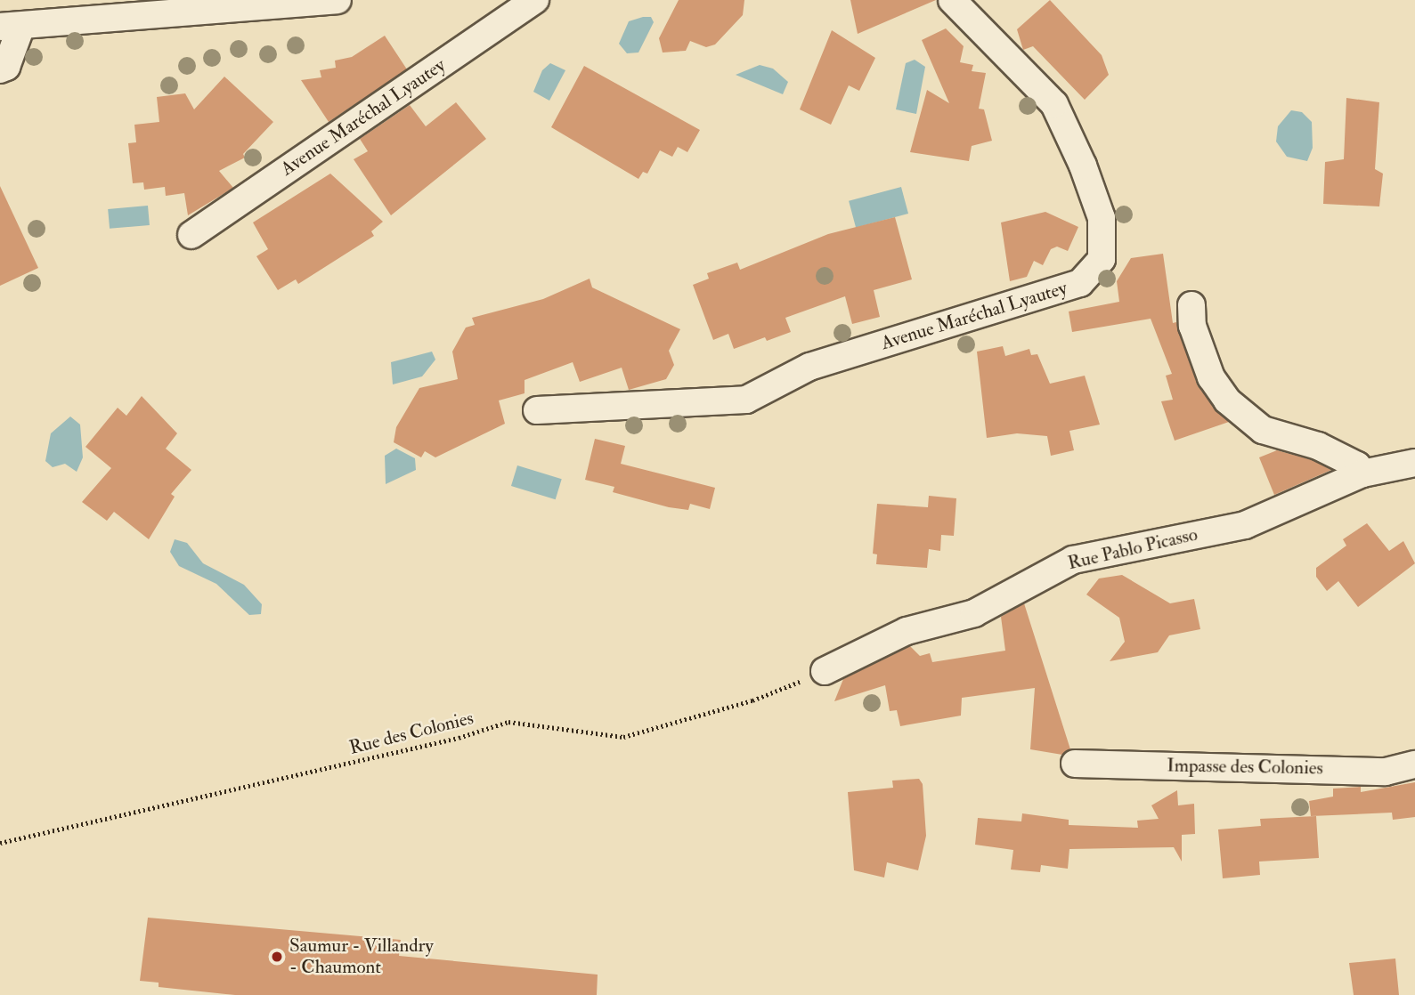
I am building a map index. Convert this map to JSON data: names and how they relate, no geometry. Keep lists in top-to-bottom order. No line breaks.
{"streets":{"street":["Avenue Maréchal Lyautey","Rue Pablo Picasso","Impasse des Colonies"],"path":["Rue des Colonies"]},"crossings":[["Rue Pablo Picasso","Rue des Colonies"]],"places":["Saumur - Villandry - Chaumont"]}
